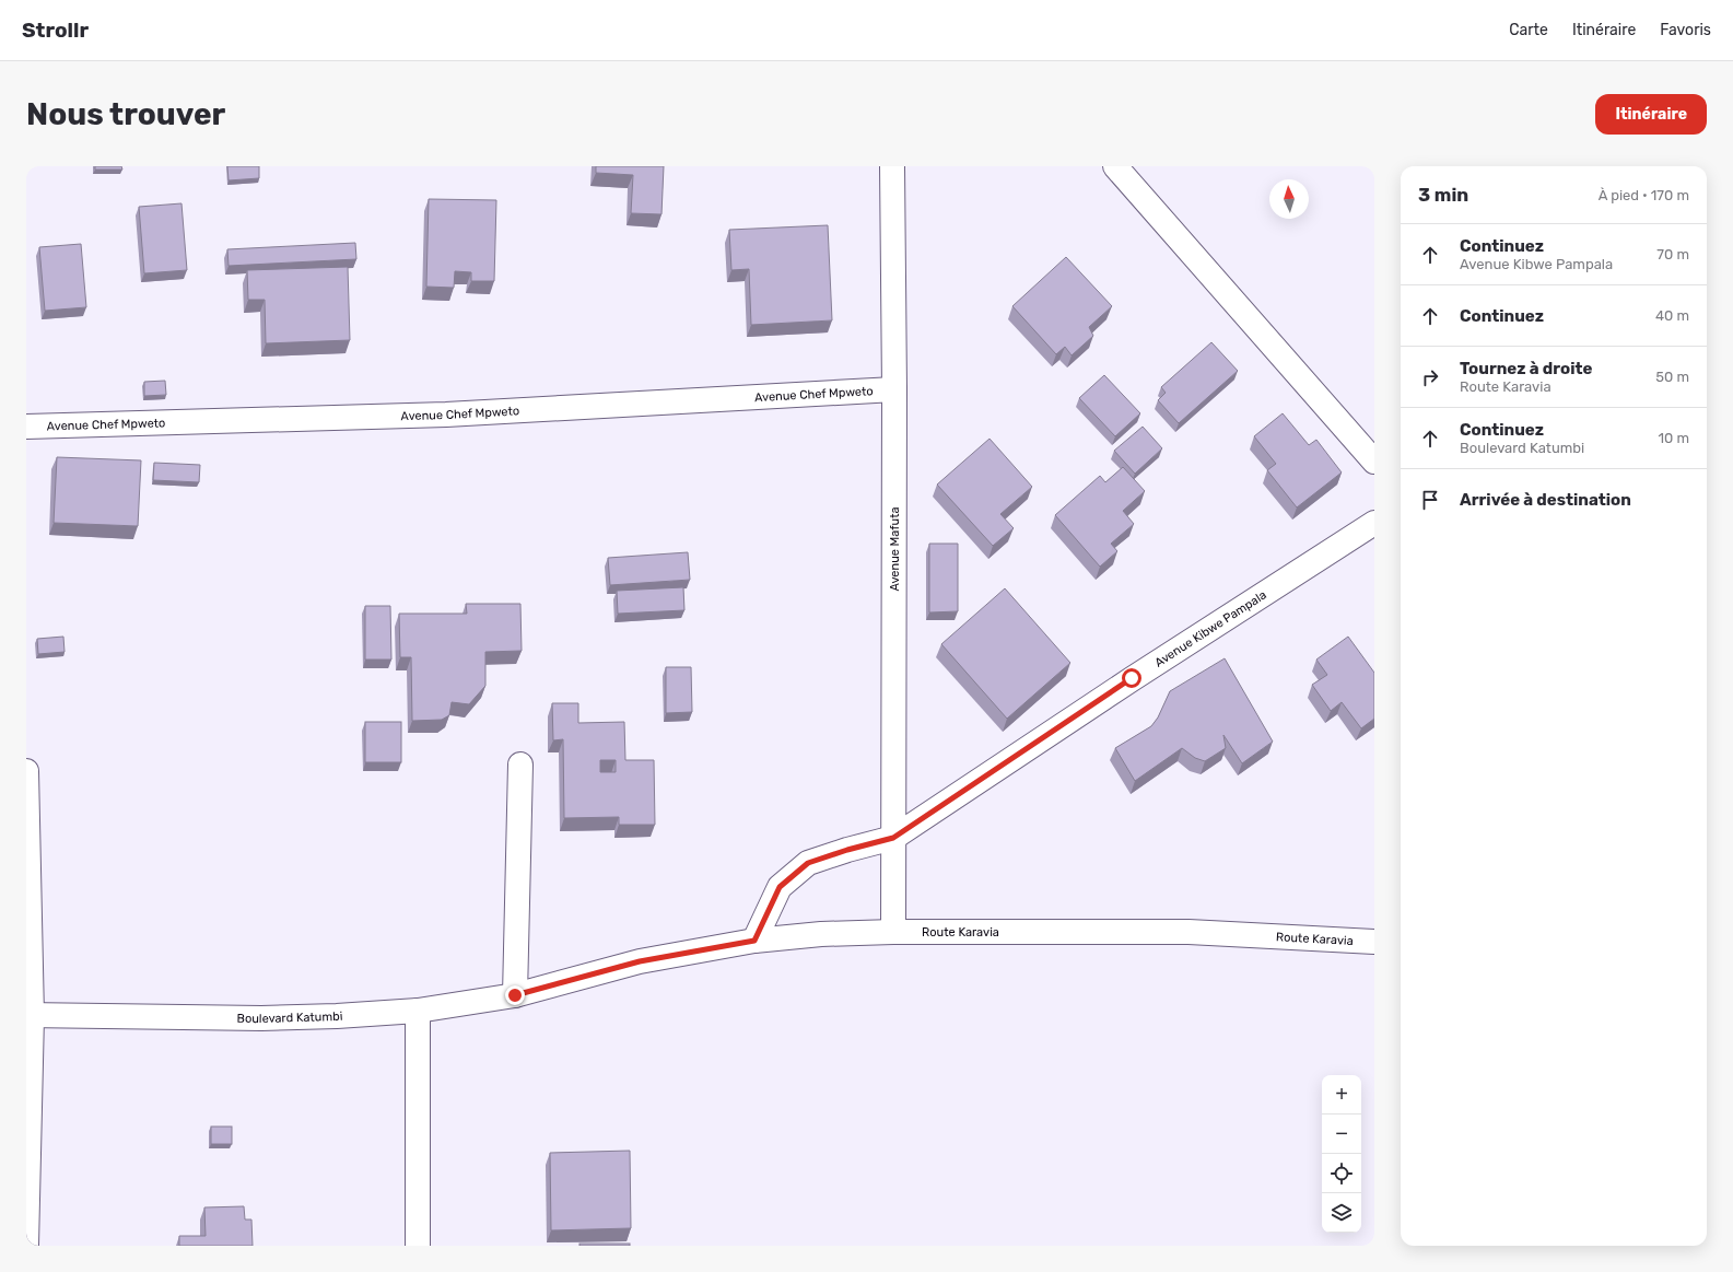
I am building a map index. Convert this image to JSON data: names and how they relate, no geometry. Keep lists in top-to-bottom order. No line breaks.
{"streets":{"street":["Avenue Chef Mpweto","Avenue Mafuta","Avenue Kibwe Pampala","Route Karavia","Boulevard Katumbi"]},"crossings":[["Avenue Chef Mpweto","Avenue Mafuta"],["Avenue Mafuta","Avenue Kibwe Pampala"],["Avenue Mafuta","Route Karavia"],["Avenue Kibwe Pampala","Route Karavia"],["Route Karavia","Boulevard Katumbi"]],"north":"top","page":{"header":"Strollr","nav":["Carte","Itinéraire","Favoris"],"buttons":"Itinéraire","title":"Nous trouver","heading":["3 min","À pied · 170 m"],"list":[["Continuez","Avenue Kibwe Pampala","70 m"],["Continuez","40 m"],["Tournez à droite","Route Karavia","50 m"],["Continuez","Boulevard Katumbi","10 m"],"Arrivée à destination"],"map_buttons":["+","−"]}}
